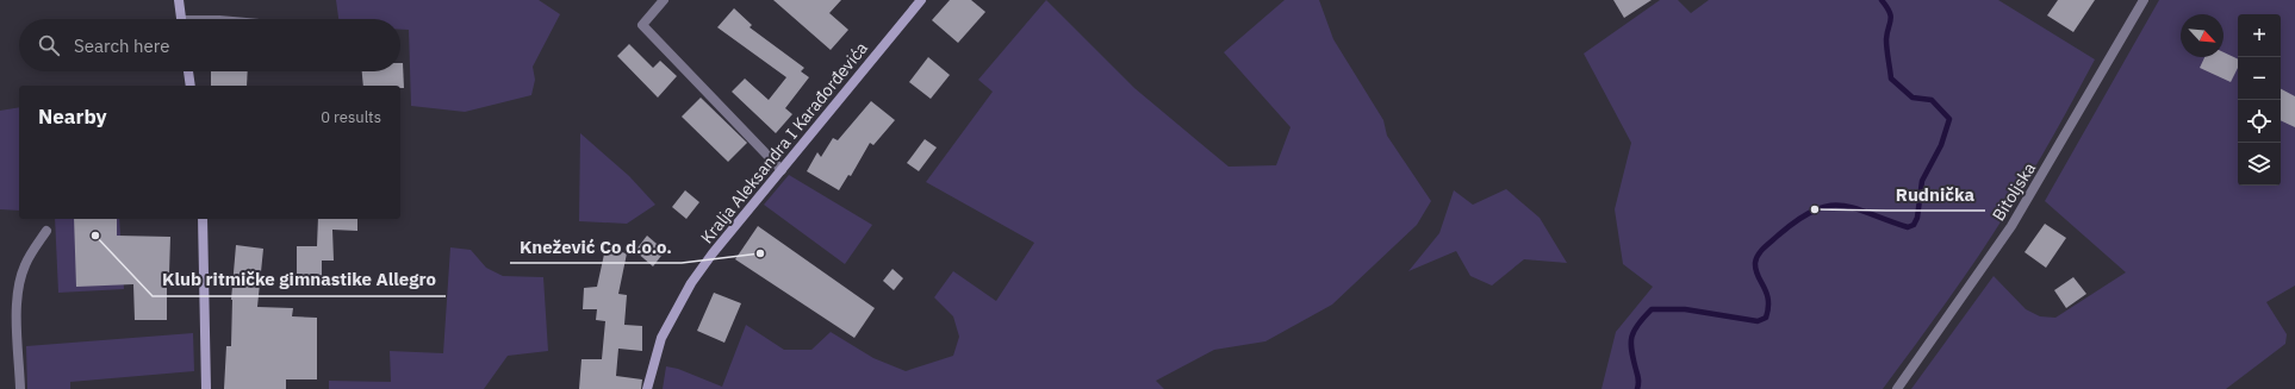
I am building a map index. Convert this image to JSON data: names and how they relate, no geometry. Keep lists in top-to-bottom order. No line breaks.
{"streets":{"street":["Kralja Aleksandra I Karađorđevića","Bitoljska"]},"places":["Rudnička","Klub ritmičke gimnastike Allegro","Knežević Co d.o.o."],"north":"bottom right","page":{"map_buttons":["+","−"],"search":"Search here","heading":["Nearby","0 results"]}}
